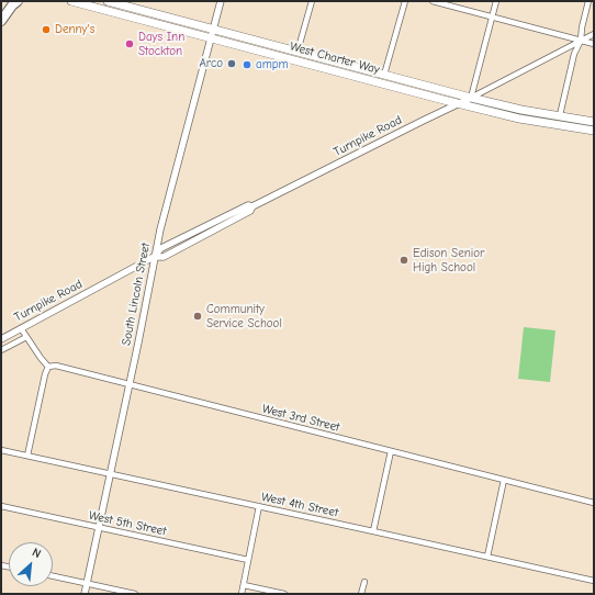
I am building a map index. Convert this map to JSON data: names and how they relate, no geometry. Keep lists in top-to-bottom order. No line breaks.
{"streets":{"main road":["West Charter Way"],"street":["Turnpike Road","South Lincoln Street","West 3rd Street","West 4th Street","West 5th Street"]},"crossings":[["West Charter Way","Turnpike Road"],["West Charter Way","South Lincoln Street"],["Turnpike Road","South Lincoln Street"],["South Lincoln Street","West 3rd Street"],["South Lincoln Street","West 4th Street"],["South Lincoln Street","West 5th Street"]],"places":["Denny's","Days Inn Stockton","Arco","ampm","Edison Senior High School","Community Service School"],"north":"top right"}
